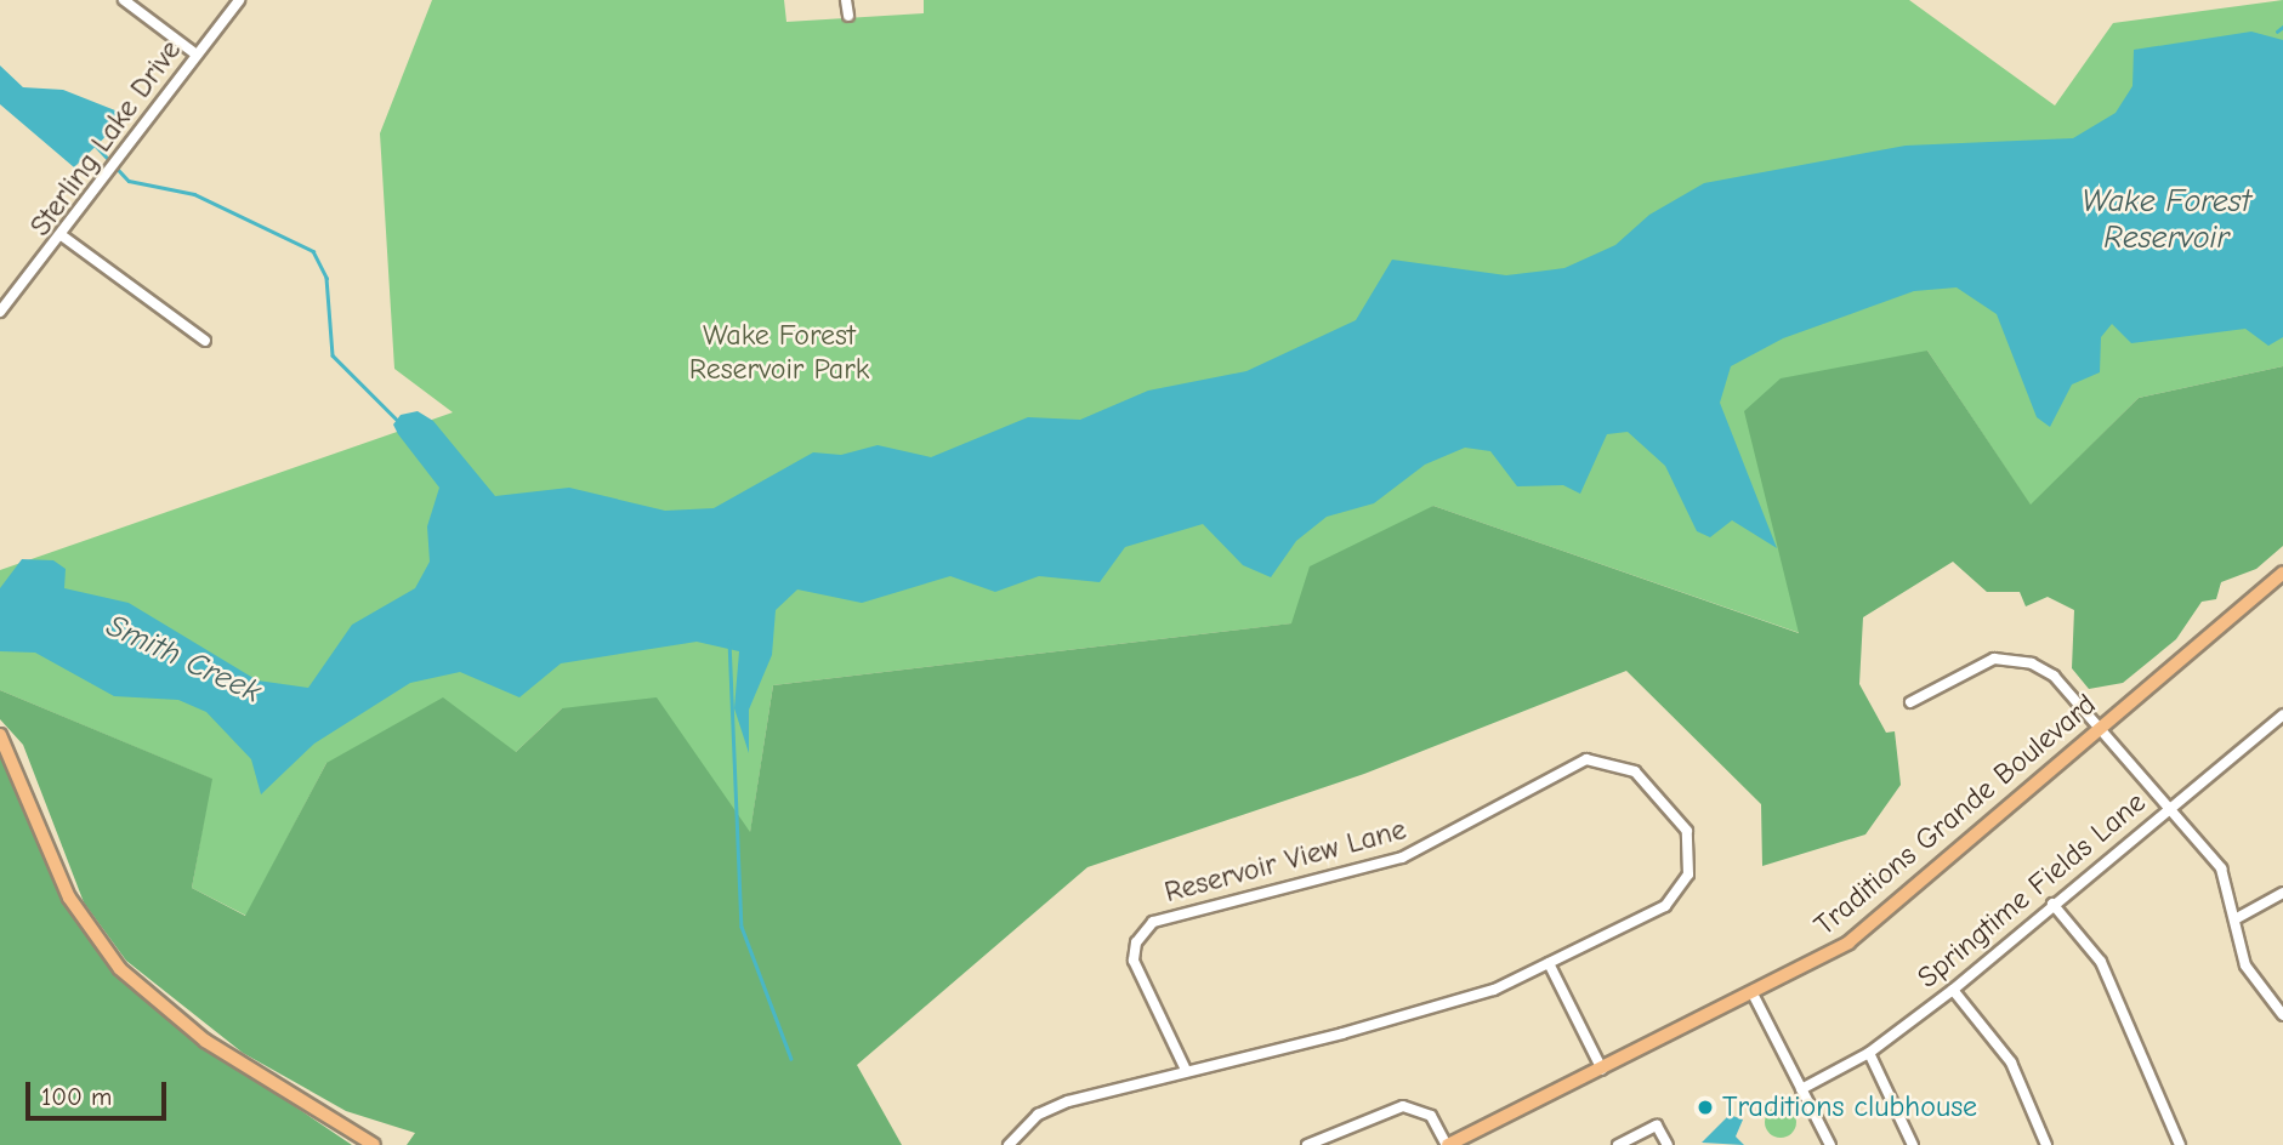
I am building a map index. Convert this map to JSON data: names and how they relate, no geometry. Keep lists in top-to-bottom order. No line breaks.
{"streets":{"main road":["Traditions Grande Boulevard"],"street":["Sterling Lake Drive","Reservoir View Lane","Springtime Fields Lane"]},"water":["Wake Forest Reservoir","Smith Creek"],"parks":["Wake Forest Reservoir Park"],"places":["Traditions clubhouse"],"scale_bar":"100 m"}
